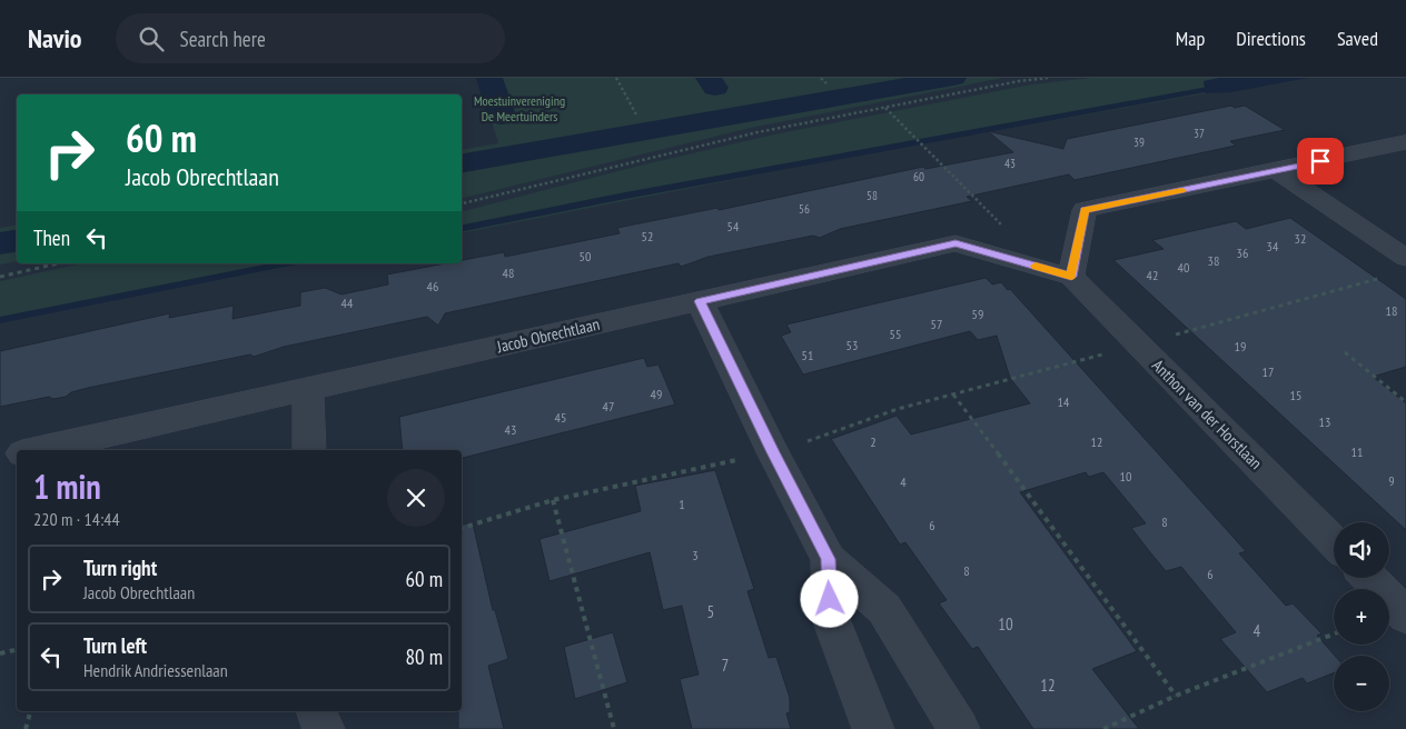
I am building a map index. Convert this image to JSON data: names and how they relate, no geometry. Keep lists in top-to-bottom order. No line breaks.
{"streets":{"street":["Jacob Obrechtlaan","Anthon van der Horstlaan"]},"crossings":[["Jacob Obrechtlaan","Anthon van der Horstlaan"]],"parks":["Moestuinvereniging De Meertuinders"],"house_numbers":["37","39","43","60","58","56","54","52","32","34","36","50","38","40","48","42","46","44","18","59","57","55","53","19","51","17","49","15","14","47","45","13","43","2","12","11","10","9","4","1","8","6","3","8","6","5","10","4","7","12"],"page":{"header":"Navio","search":"Search here","nav":["Map","Directions","Saved"],"turn":["60 m","Jacob Obrechtlaan"],"then":"Then","heading":["1 min","220 m · 14:44"],"map_buttons":["+","−"],"list":[{"name":"Turn right","note":"Jacob Obrechtlaan","value":"60 m"},{"name":"Turn left","note":"Hendrik Andriessenlaan","value":"80 m"}]}}
